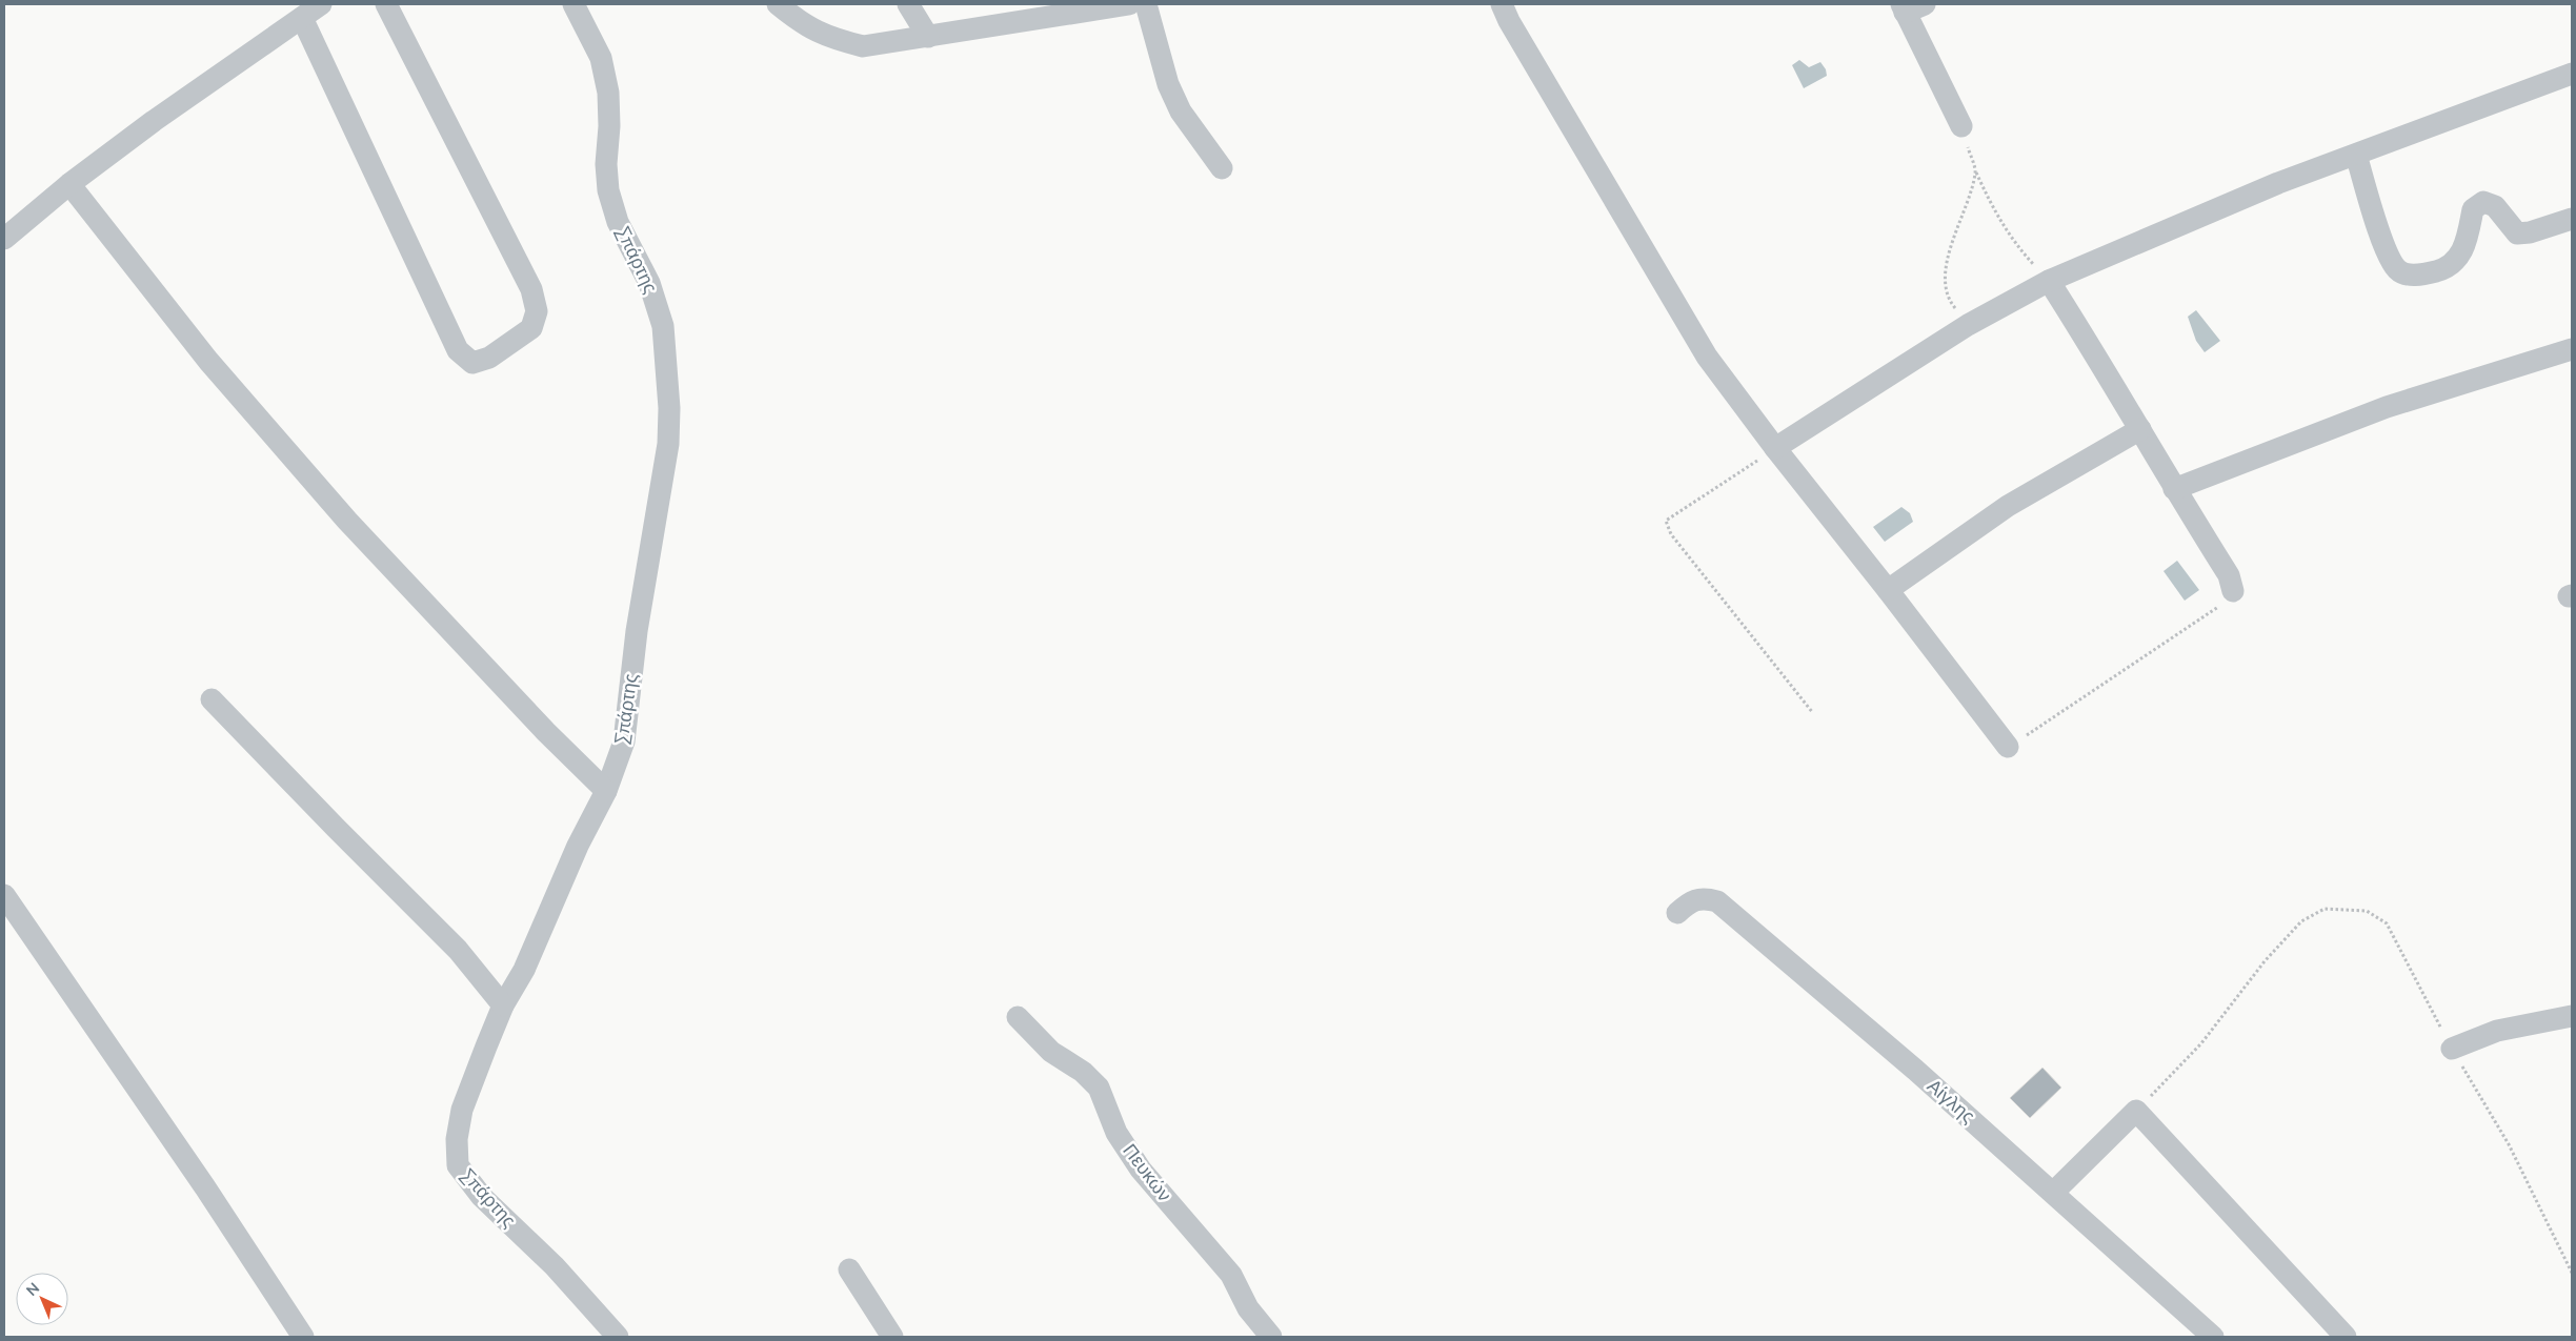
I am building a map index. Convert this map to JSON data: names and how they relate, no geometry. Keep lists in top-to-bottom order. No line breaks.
{"streets":{"street":["Σπάρτης","Αίγλης","Πευκών"]},"north":"top left"}
